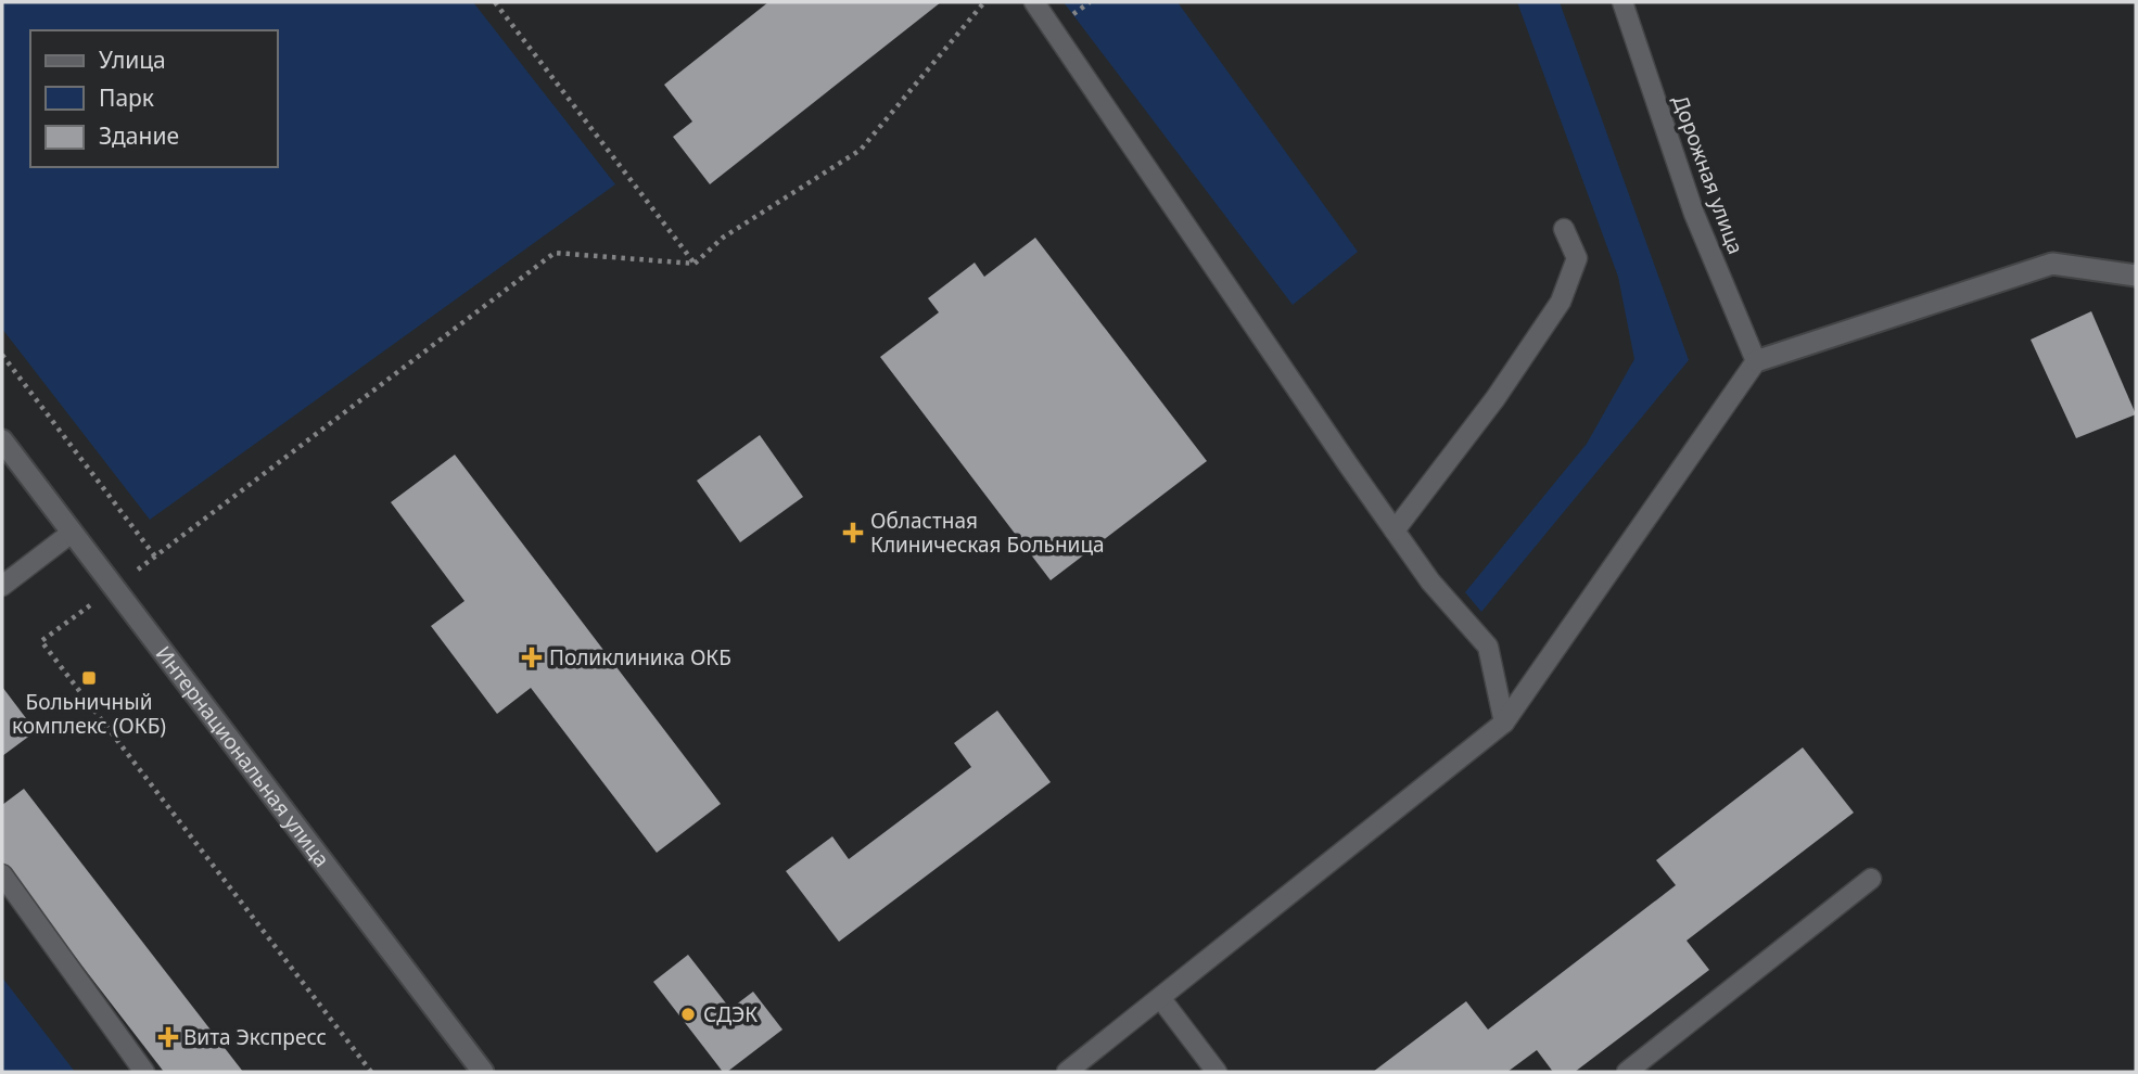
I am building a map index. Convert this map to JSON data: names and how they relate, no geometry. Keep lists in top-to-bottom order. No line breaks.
{"streets":{"main road":["Интернациональная улица"],"lane":["Дорожная улица"]},"places":{"health":["Областная Клиническая Больница","Поликлиника ОКБ","Вита Экспресс"],"transit":["Больничный комплекс (ОКБ)"],"other":["СДЭК"]},"legend":["Улица","Парк","Здание"]}
